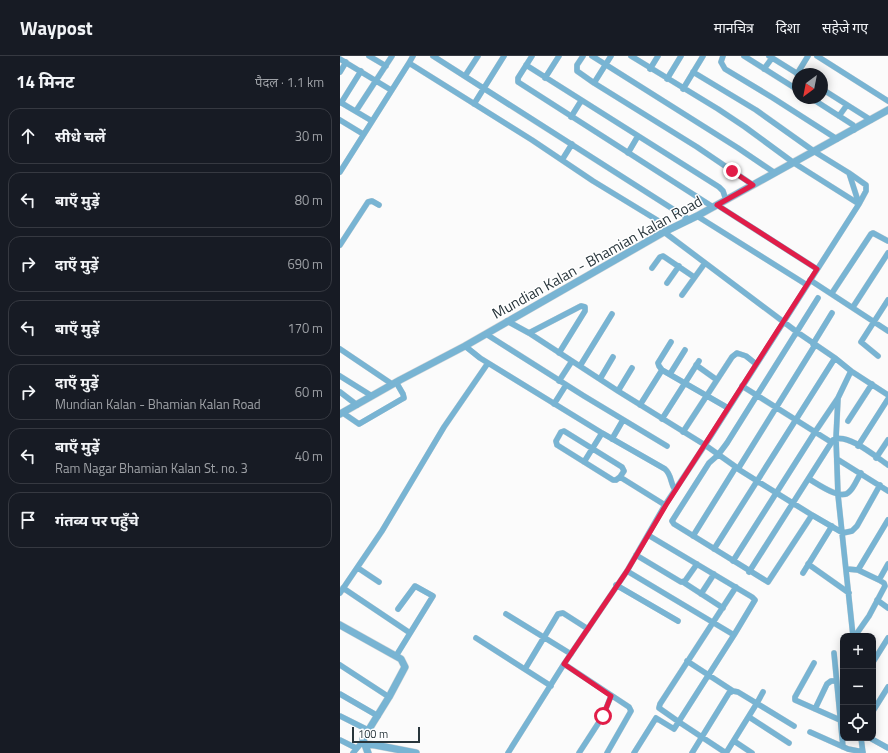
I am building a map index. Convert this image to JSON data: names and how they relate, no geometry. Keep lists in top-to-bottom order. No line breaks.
{"streets":{"street":["Mundian Kalan - Bhamian Kalan Road"]},"scale_bar":"100 m","north":"bottom left","page":{"header":"Waypost","nav":["मानचित्र","दिशा","सहेजे गए"],"heading":["14 मिनट","पैदल · 1.1 km"],"list":[["सीधे चलें","30 m"],["बाएँ मुड़ें","80 m"],["दाएँ मुड़ें","690 m"],["बाएँ मुड़ें","170 m"],["दाएँ मुड़ें","Mundian Kalan - Bhamian Kalan Road","60 m"],["बाएँ मुड़ें","Ram Nagar Bhamian Kalan St. no. 3","40 m"],"गंतव्य पर पहुँचे"],"map_buttons":["+","−"],"scale":"100 m"}}
